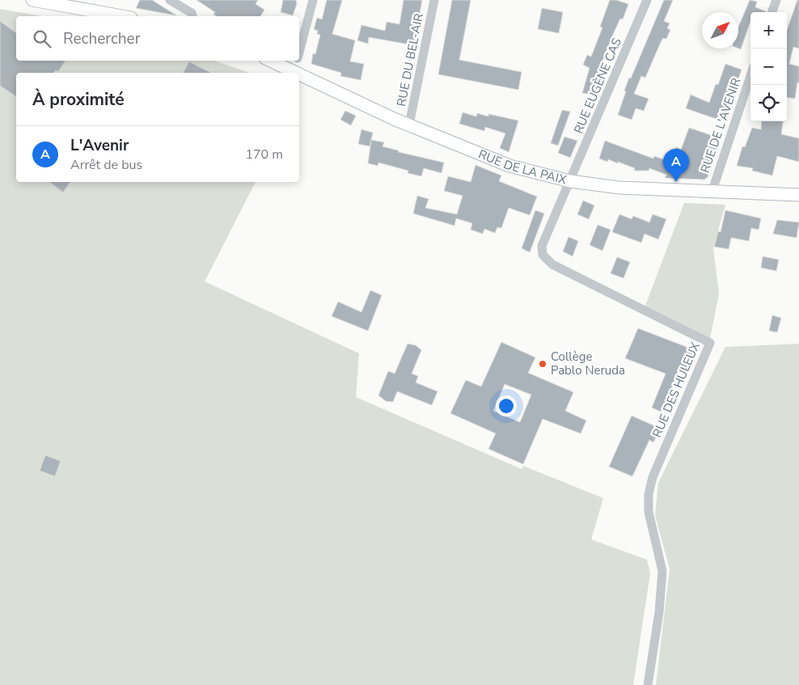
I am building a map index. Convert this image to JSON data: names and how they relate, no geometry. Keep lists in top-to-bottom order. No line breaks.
{"streets":{"street":["RUE DU BEL-AIR","RUE EUGÈNE CAS","RUE DE L'AVENIR","RUE DE LA PAIX","RUE DES HULEUX"]},"crossings":[["RUE DU BEL-AIR","RUE DE LA PAIX"],["RUE EUGÈNE CAS","RUE DE LA PAIX"],["RUE EUGÈNE CAS","RUE DES HULEUX"],["RUE DE L'AVENIR","RUE DE LA PAIX"],["RUE DE LA PAIX","RUE DES HULEUX"]],"places":["Collège Pablo Neruda"],"north":"top right","page":{"map_buttons":["+","−"],"search":"Rechercher","heading":"À proximité","list":[{"mark":"A","name":"L'Avenir","note":"Arrêt de bus","value":"170 m"}],"pins":"A"}}
